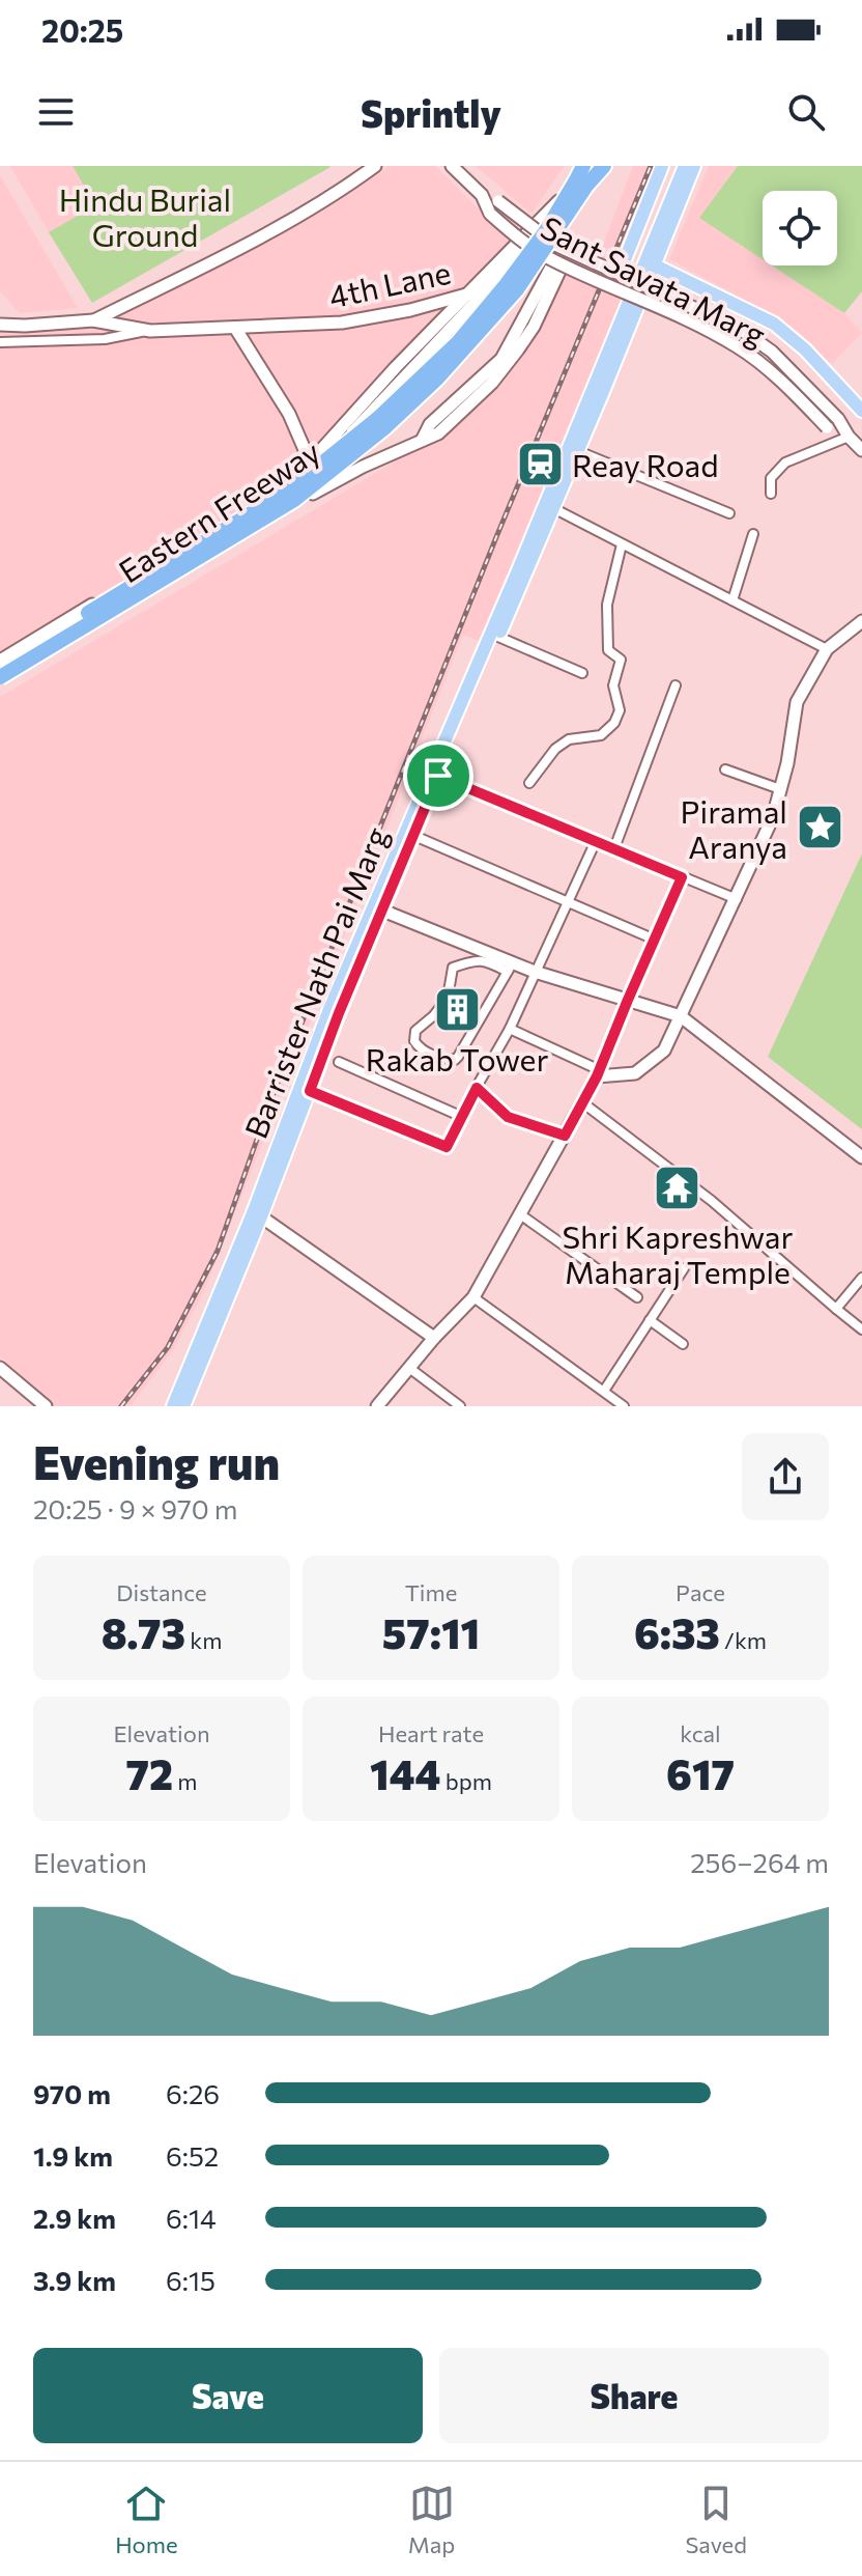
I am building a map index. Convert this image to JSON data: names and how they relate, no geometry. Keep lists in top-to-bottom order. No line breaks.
{"streets":{"highway":["Eastern Freeway"],"main road":["Barrister Nath Pai Marg"],"street":["Sant Savata Marg","4th Lane"]},"crossings":[["4th Lane","Eastern Freeway"]],"parks":["Hindu Burial Ground"],"places":{"station":["Reay Road"],"place":["Piramal Aranya"],"building":["Rakab Tower"],"temple":["Shri Kapreshwar Maharaj Temple"]},"page":{"status":"20:25","header":"Sprintly","heading":["Evening run","20:25 · 9 × 970 m"],"stats":[["Distance","8.73 km"],["Time","57:11"],["Pace","6:33 /km"],["Elevation","72 m"],["Heart rate","144 bpm"],["kcal","617"]],"chart":["Elevation","256–264 m"],"list":[{"name":"970 m","note":"6:26"},{"name":"1.9 km","note":"6:52"},{"name":"2.9 km","note":"6:14"},{"name":"3.9 km","note":"6:15"}],"buttons":["Save","Share"],"tabs":["Home","Map","Saved"]}}
